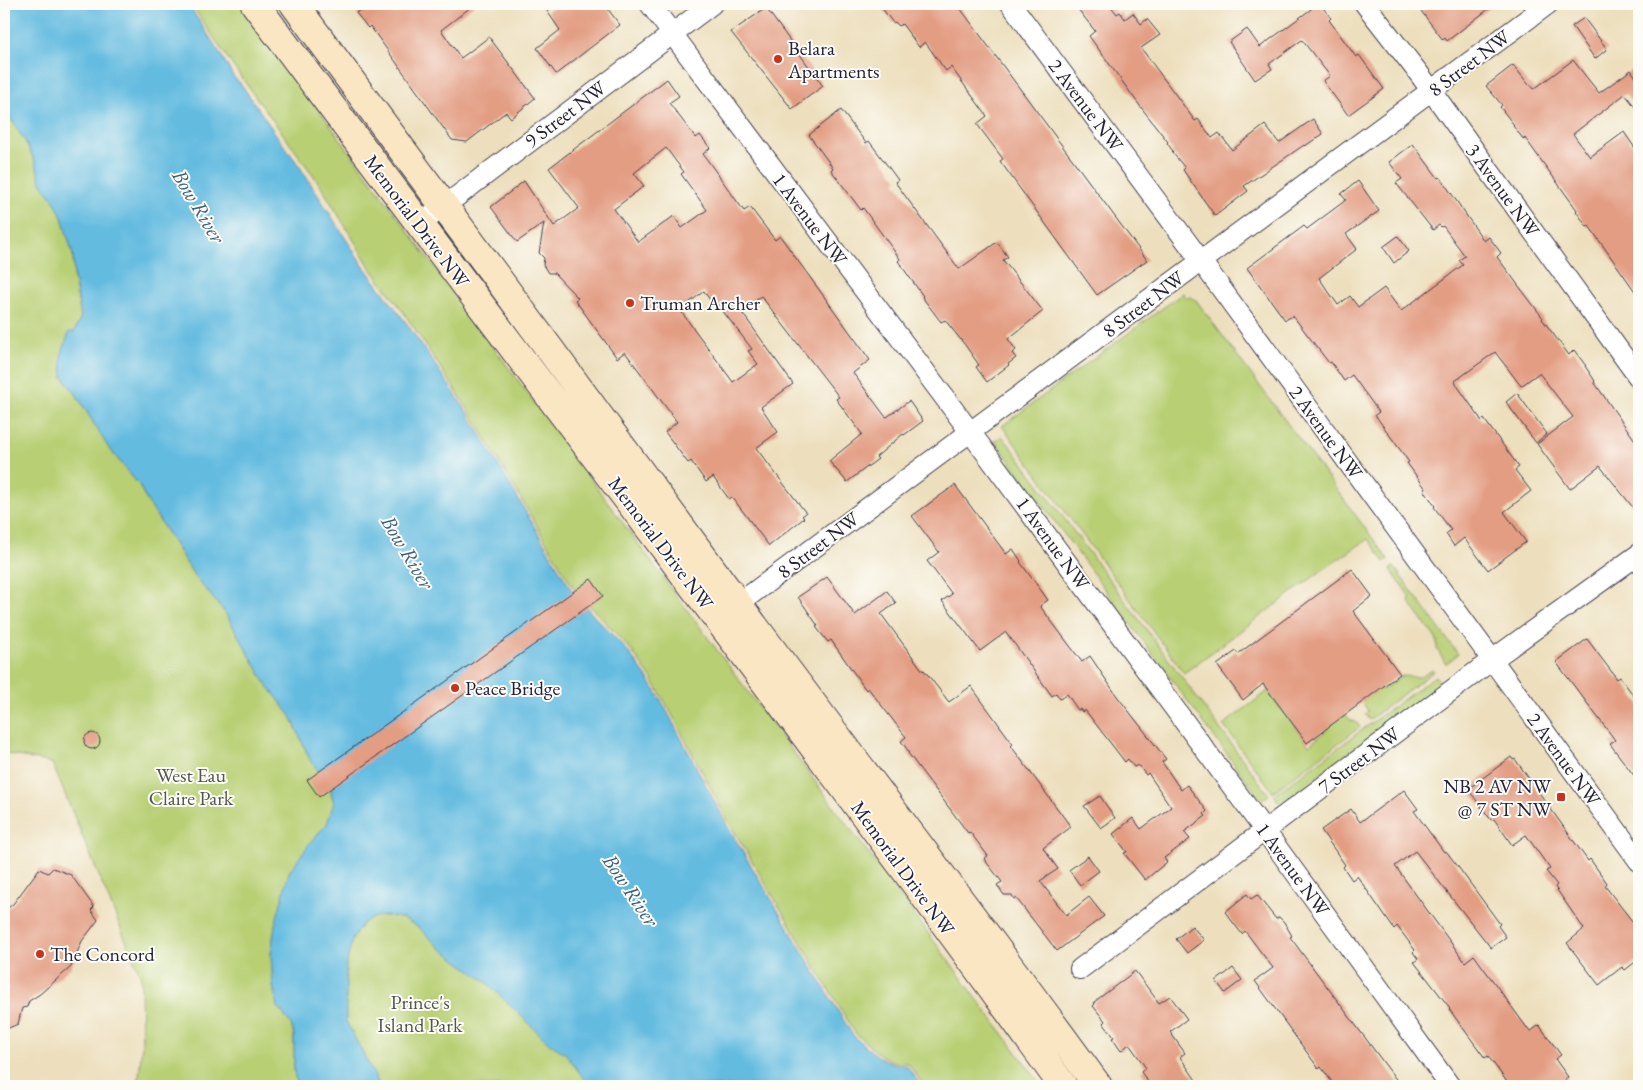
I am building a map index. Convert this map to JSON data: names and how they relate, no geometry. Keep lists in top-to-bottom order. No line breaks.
{"streets":{"main road":["Memorial Drive NW"],"street":["8 Street NW","2 Avenue NW","9 Street NW","3 Avenue NW","1 Avenue NW","7 Street NW"]},"crossings":[["8 Street NW","2 Avenue NW"],["8 Street NW","3 Avenue NW"],["8 Street NW","1 Avenue NW"],["8 Street NW","Memorial Drive NW"],["2 Avenue NW","7 Street NW"],["9 Street NW","1 Avenue NW"],["9 Street NW","Memorial Drive NW"],["1 Avenue NW","7 Street NW"]],"water":["Bow River"],"parks":["West Eau Claire Park","Prince's Island Park"],"places":{"other":["Belara Apartments","Truman Archer","Peace Bridge","The Concord"],"transit":["NB 2 AV NW @ 7 ST NW"]}}
